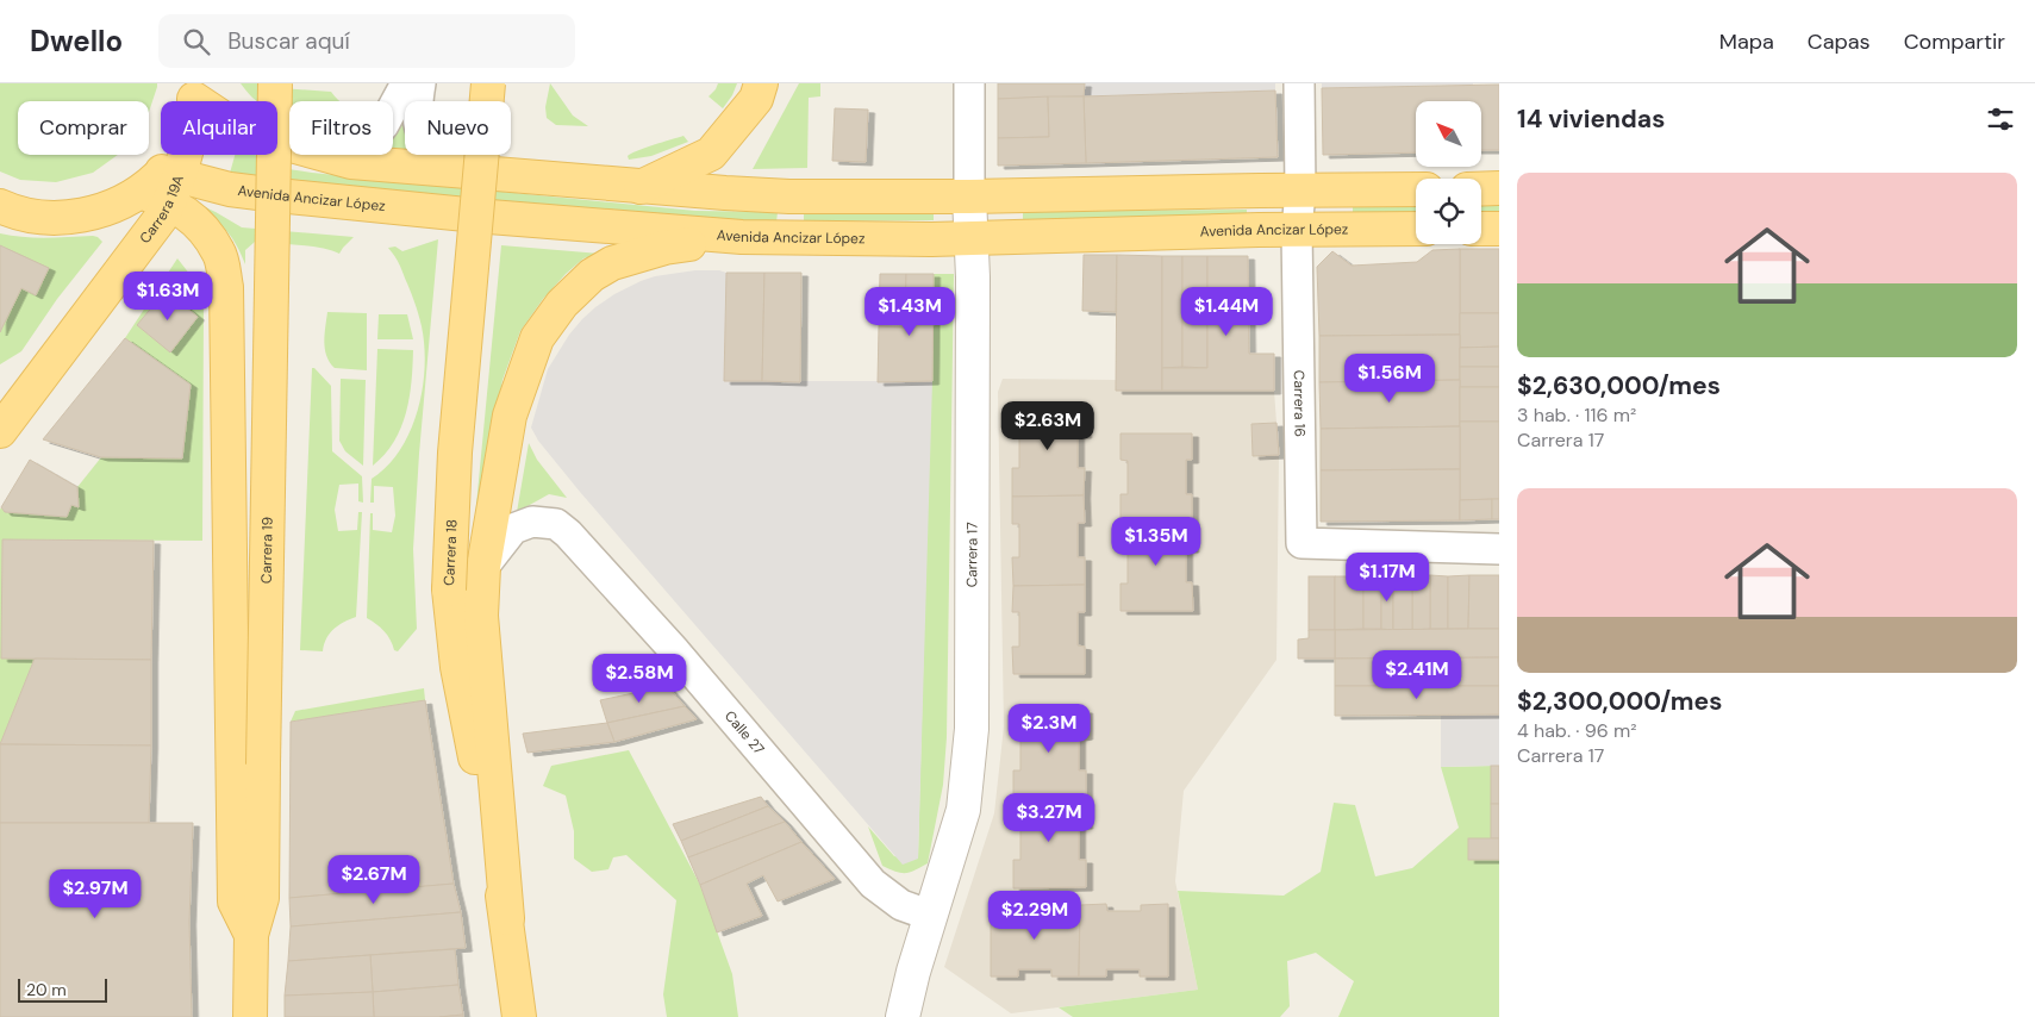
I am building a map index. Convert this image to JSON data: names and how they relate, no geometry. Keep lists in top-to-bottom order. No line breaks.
{"streets":{"main road":["Avenida Ancizar López","Carrera 19A","Carrera 19","Carrera 18"],"street":["Carrera 16","Carrera 17","Calle 27"]},"crossings":[["Avenida Ancizar López","Carrera 19A"],["Avenida Ancizar López","Carrera 16"],["Avenida Ancizar López","Carrera 17"],["Carrera 17","Calle 27"]],"scale_bar":"20 m","north":"top left","page":{"header":"Dwello","search":"Buscar aquí","nav":["Mapa","Capas","Compartir"],"heading":"14 viviendas","chip":["Comprar","Alquilar","Filtros","Nuevo"],"list":[{"name":"$2,630,000/mes","note":"3 hab. · 116 m² · Carrera 17"},{"name":"$2,300,000/mes","note":"4 hab. · 96 m² · Carrera 17"}],"price":["$1.63M","$1.43M","$1.44M","$1.56M","$2.63M","$1.35M","$1.17M","$2.41M","$2.58M","$2.3M","$3.27M","$2.67M","$2.97M","$2.29M"],"scale":"20 m"}}
